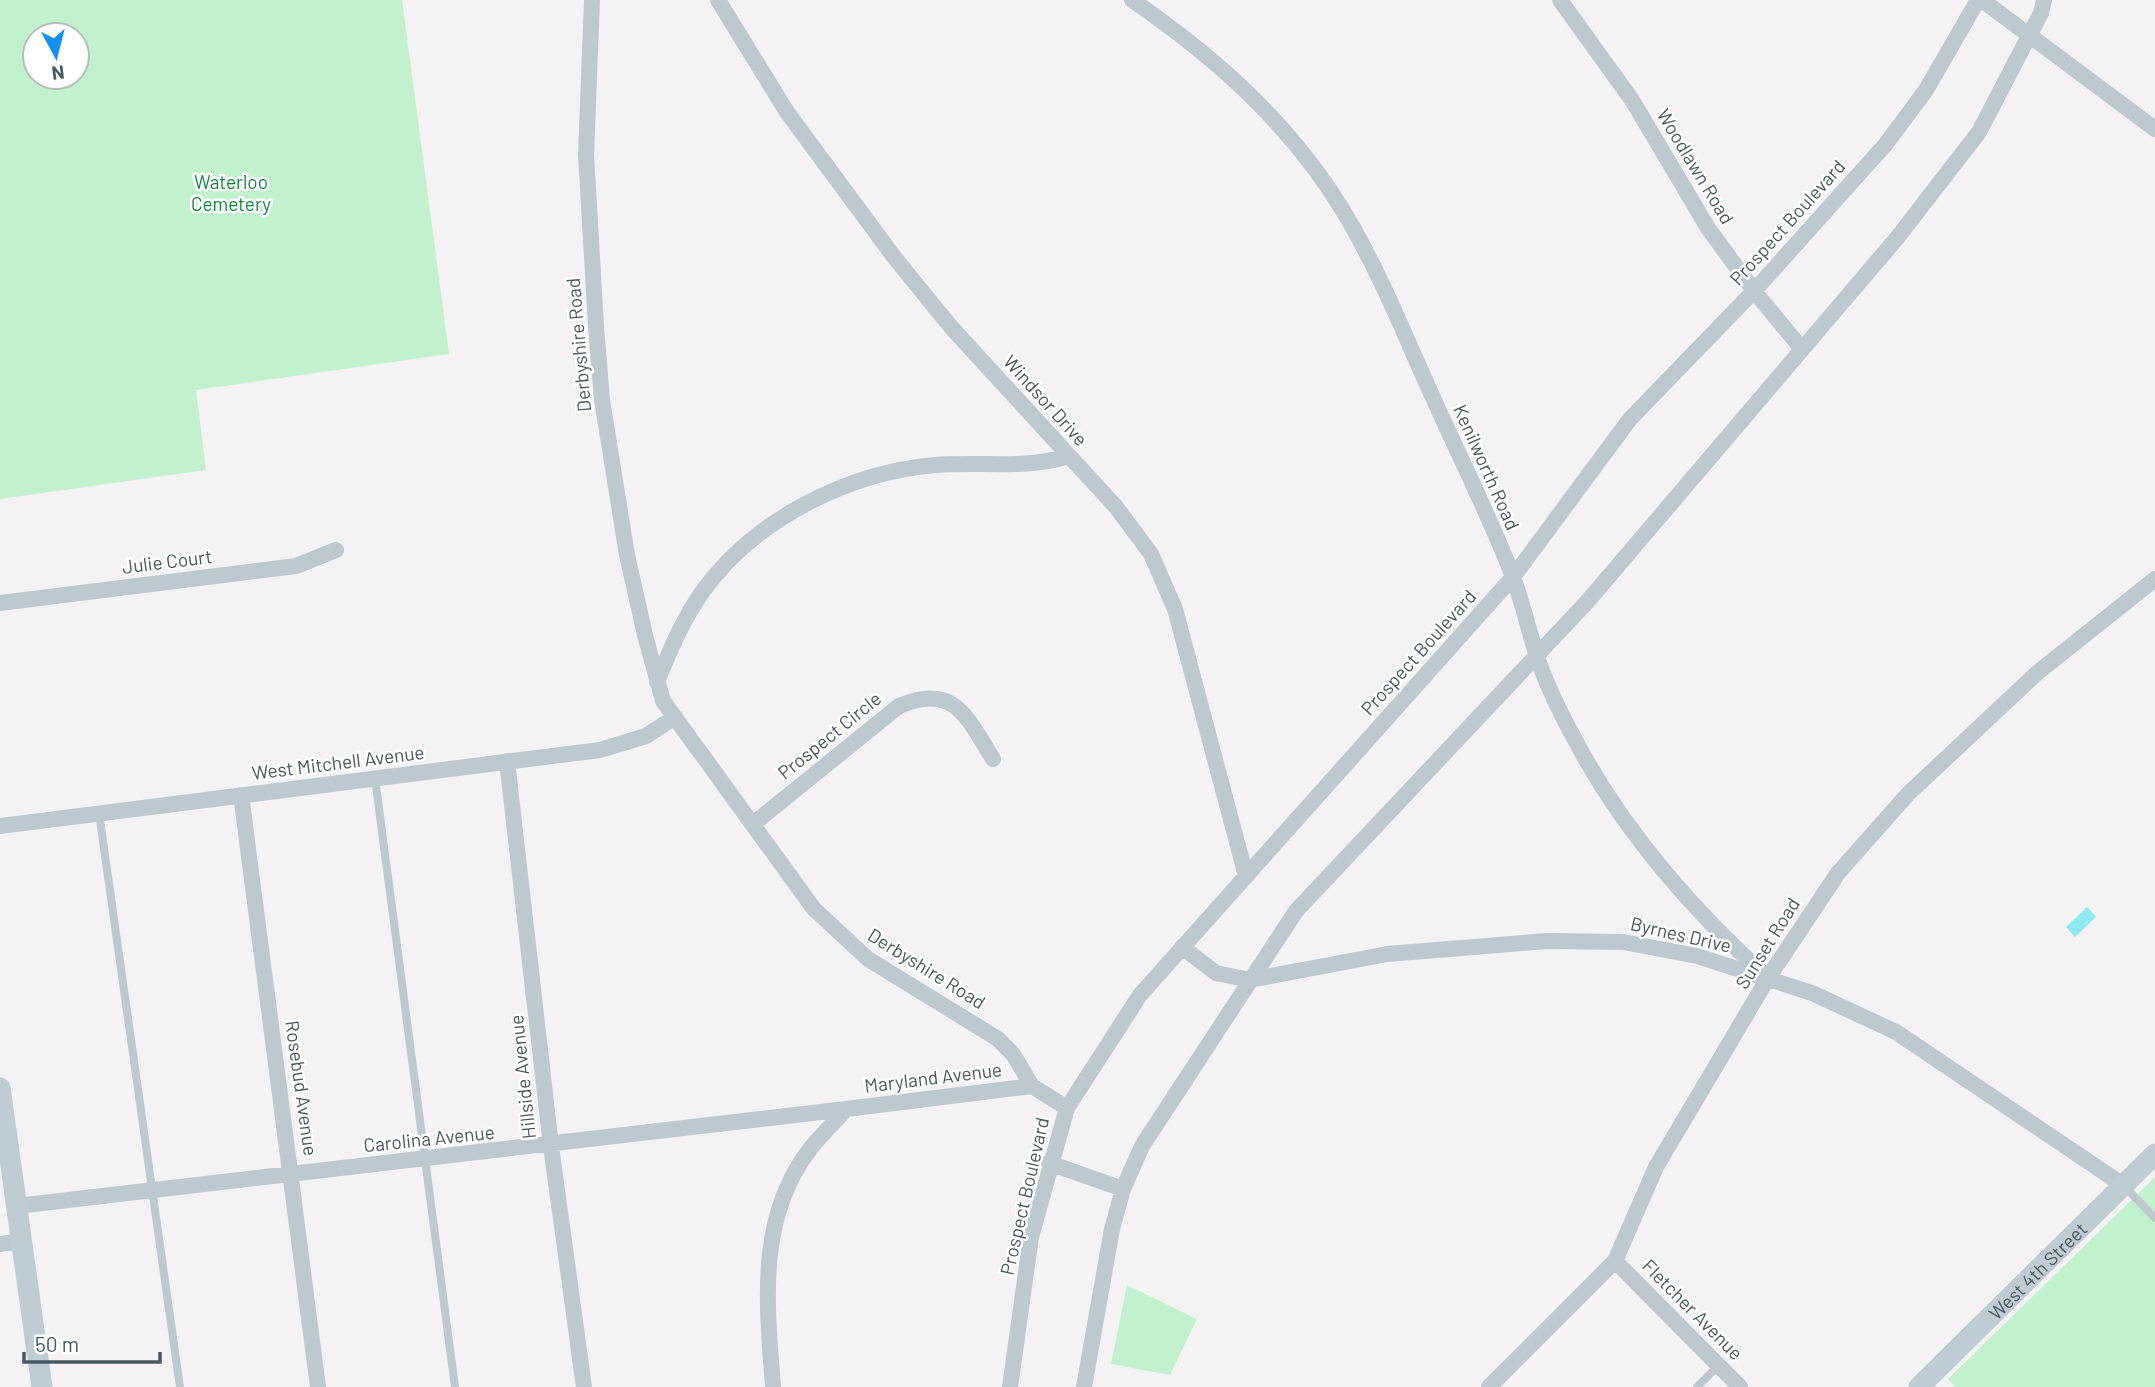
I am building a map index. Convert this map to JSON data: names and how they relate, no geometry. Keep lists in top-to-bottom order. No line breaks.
{"streets":{"main road":["West 4th Street"],"street":["Woodlawn Road","Prospect Boulevard","Derbyshire Road","Windsor Drive","Kenilworth Road","Julie Court","Prospect Circle","West Mitchell Avenue","Byrnes Drive","Sunset Road","Hillside Avenue","Maryland Avenue","Rosebud Avenue","Carolina Avenue","Fletcher Avenue"]},"crossings":[["Woodlawn Road","Prospect Boulevard"],["Prospect Boulevard","Derbyshire Road"],["Prospect Boulevard","Windsor Drive"],["Prospect Boulevard","Kenilworth Road"],["Prospect Boulevard","Byrnes Drive"],["Derbyshire Road","Prospect Circle"],["Derbyshire Road","West Mitchell Avenue"],["Derbyshire Road","Maryland Avenue"],["Kenilworth Road","Byrnes Drive"],["Kenilworth Road","Sunset Road"],["West Mitchell Avenue","Hillside Avenue"],["West Mitchell Avenue","Rosebud Avenue"],["Byrnes Drive","Sunset Road"],["Byrnes Drive","West 4th Street"],["Sunset Road","Fletcher Avenue"],["Hillside Avenue","Carolina Avenue"],["Maryland Avenue","Carolina Avenue"],["Rosebud Avenue","Carolina Avenue"]],"parks":["Waterloo Cemetery"],"scale_bar":"50 m","north":"bottom"}
